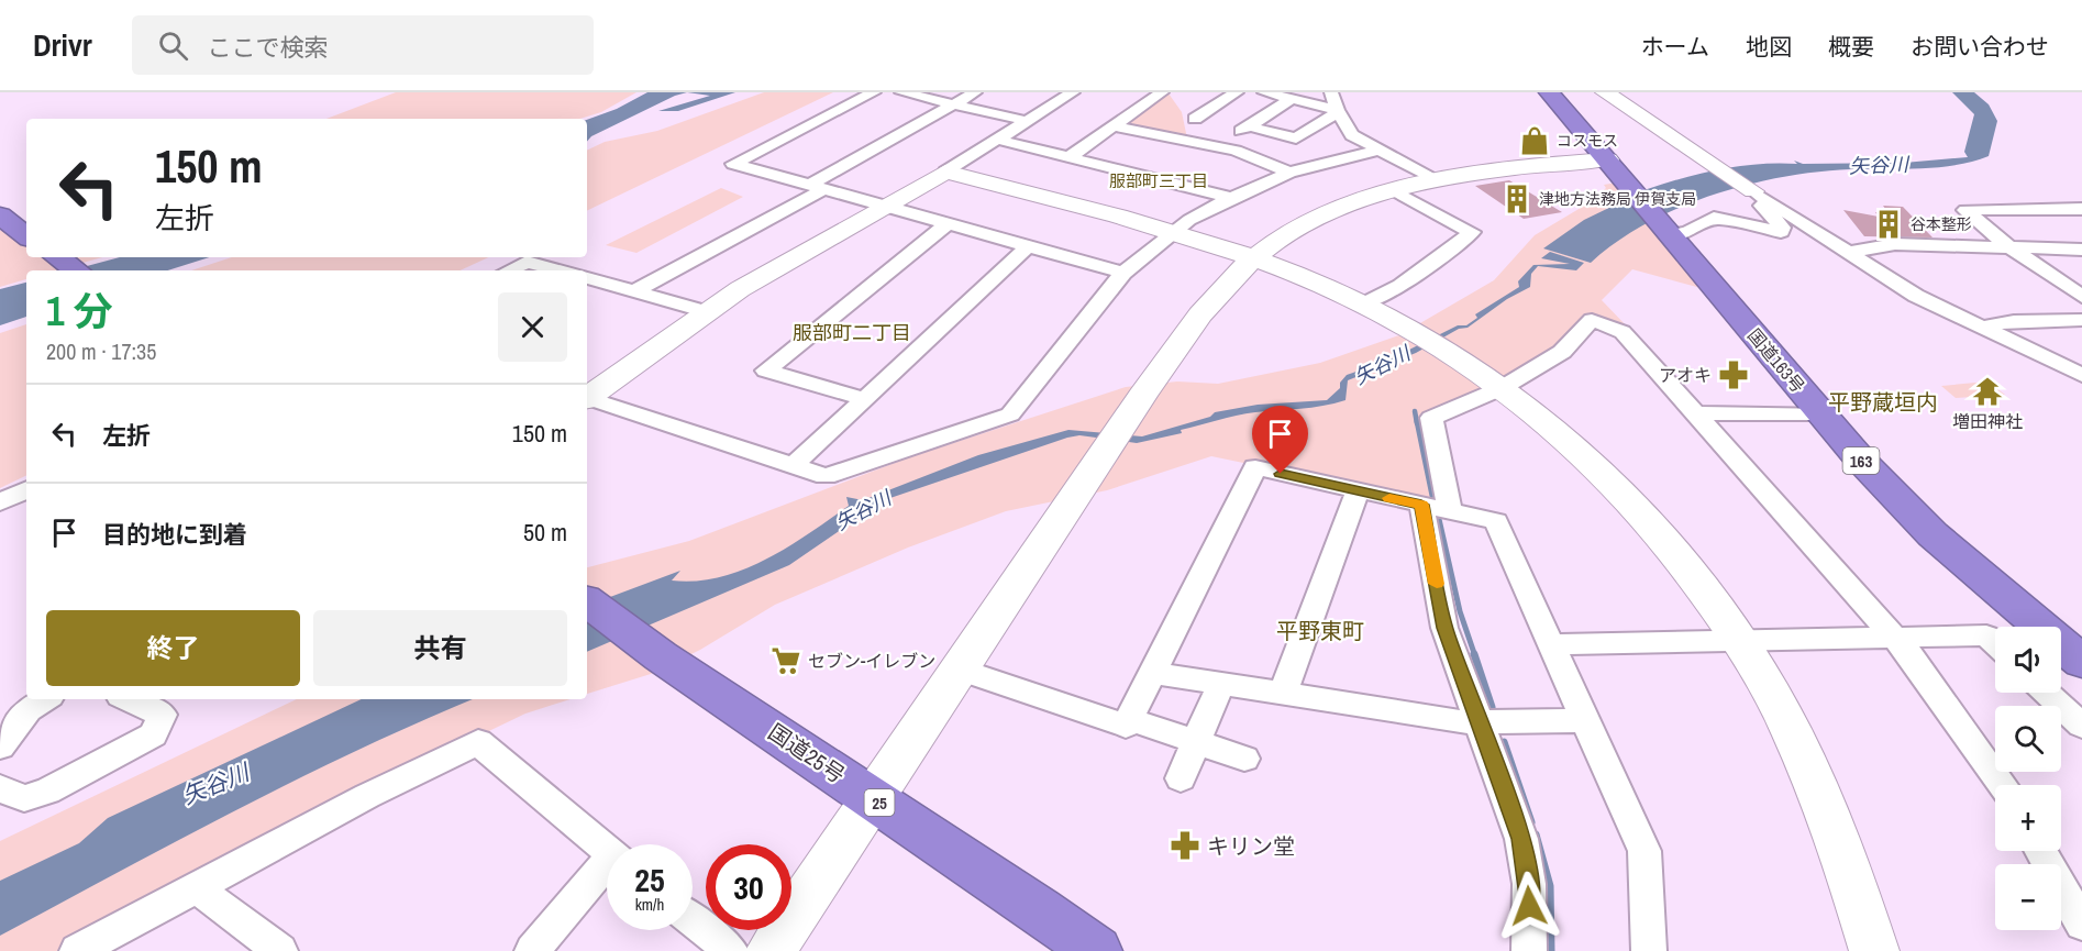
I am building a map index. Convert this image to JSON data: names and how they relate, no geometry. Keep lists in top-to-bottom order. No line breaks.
{"streets":{"highway":["国道163号","163","国道25号","25"]},"districts":["服部町三丁目","服部町二丁目","平野蔵垣内","平野東町"],"water":["矢谷川"],"places":{"shop":["コスモス"],"building":["津地方法務局 伊賀支局","谷本整形"],"pharmacy":["アオキ","キリン堂"],"temple":["増田神社"],"supermarket":["セブン-イレブン"]},"page":{"header":"Drivr","search":"ここで検索","nav":["ホーム","地図","概要","お問い合わせ"],"turn":["150 m","左折"],"heading":["1 分","200 m · 17:35"],"list":[{"name":"左折","value":"150 m"},{"name":"目的地に到着","value":"50 m"}],"buttons":["終了","共有"],"map_buttons":["+","−"],"speed":"25 km/h","limit":"30"}}
